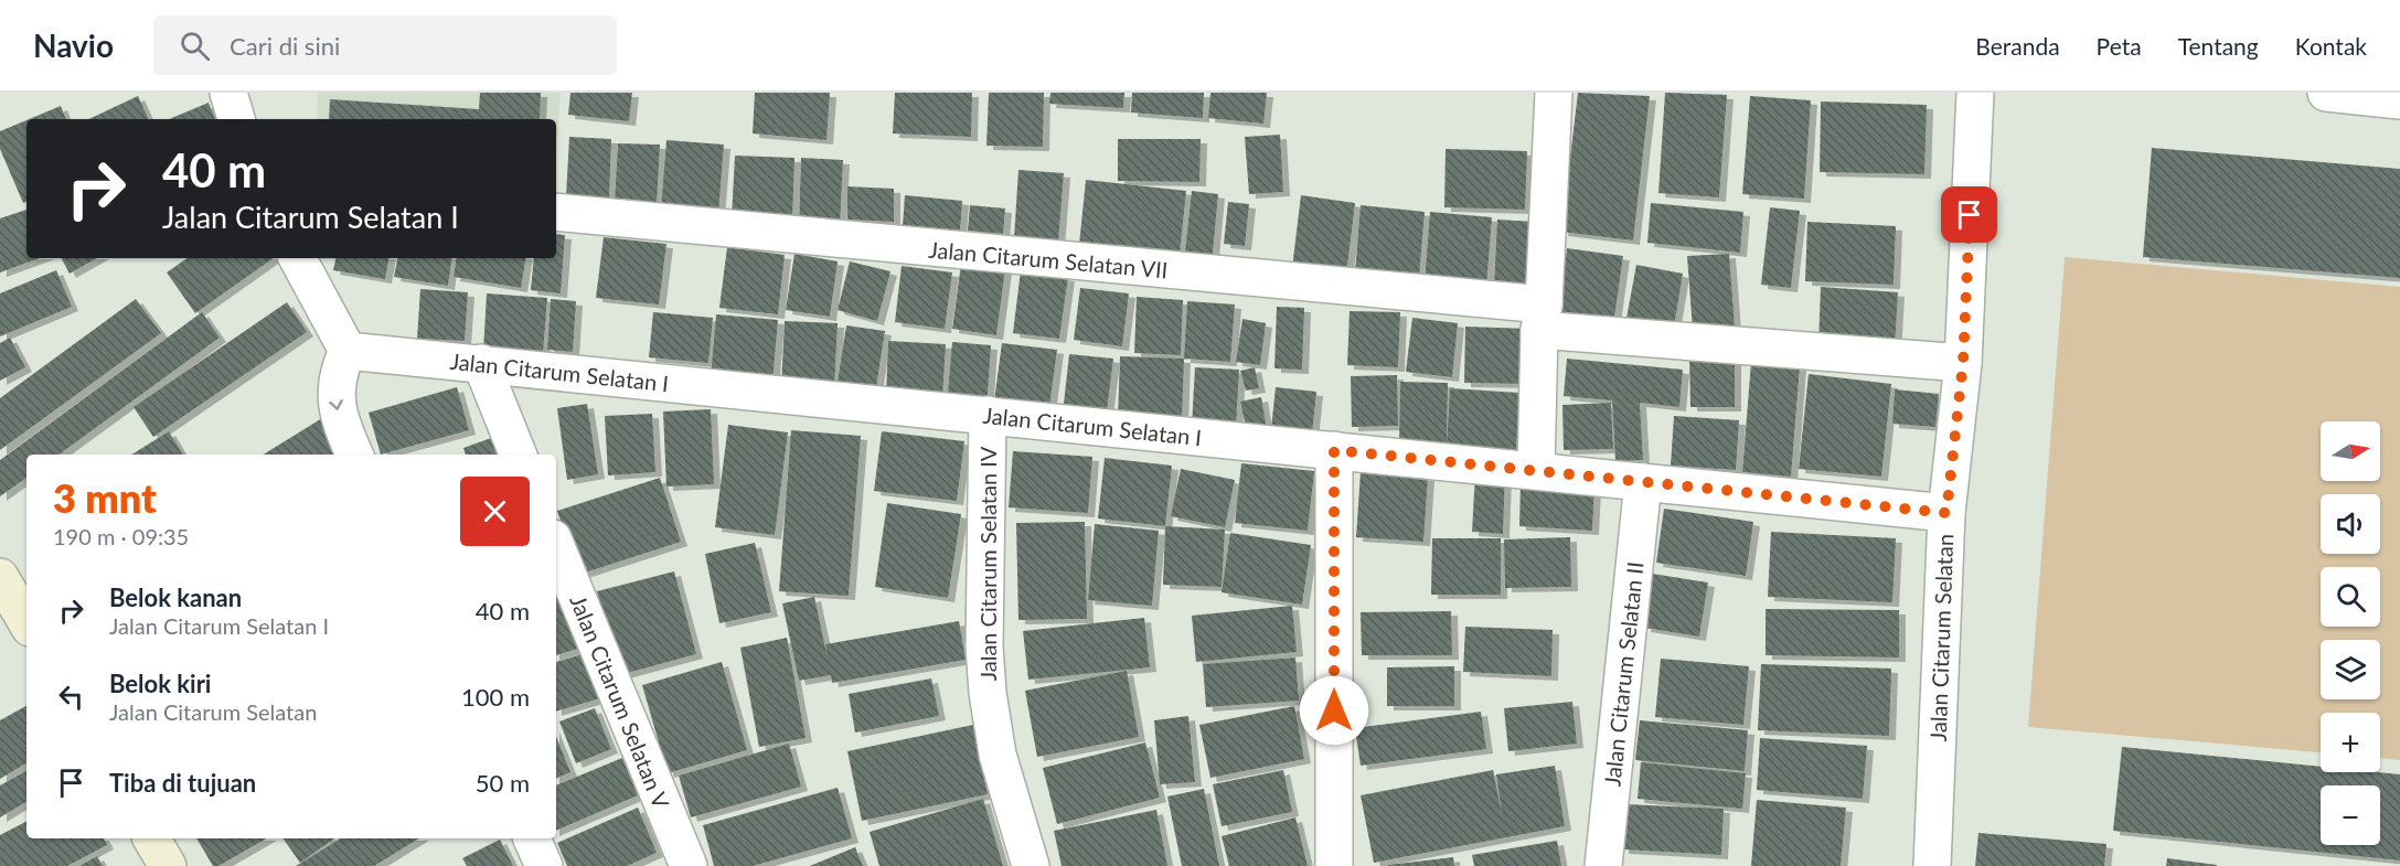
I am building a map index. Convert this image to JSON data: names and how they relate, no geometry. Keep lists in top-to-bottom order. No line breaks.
{"streets":{"street":["Jalan Citarum Selatan VII","Jalan Citarum Selatan I","Jalan Citarum Selatan IV","Jalan Citarum Selatan","Jalan Citarum Selatan II","Jalan Citarum Selatan V"]},"crossings":[["Jalan Citarum Selatan VII","Jalan Citarum Selatan"],["Jalan Citarum Selatan I","Jalan Citarum Selatan IV"],["Jalan Citarum Selatan I","Jalan Citarum Selatan"],["Jalan Citarum Selatan I","Jalan Citarum Selatan II"]],"north":"right","page":{"header":"Navio","search":"Cari di sini","nav":["Beranda","Peta","Tentang","Kontak"],"turn":["40 m","Jalan Citarum Selatan I"],"map_buttons":["+","−"],"heading":["3 mnt","190 m · 09:35"],"list":[{"name":"Belok kanan","note":"Jalan Citarum Selatan I","value":"40 m"},{"name":"Belok kiri","note":"Jalan Citarum Selatan","value":"100 m"},{"name":"Tiba di tujuan","value":"50 m"}]}}
